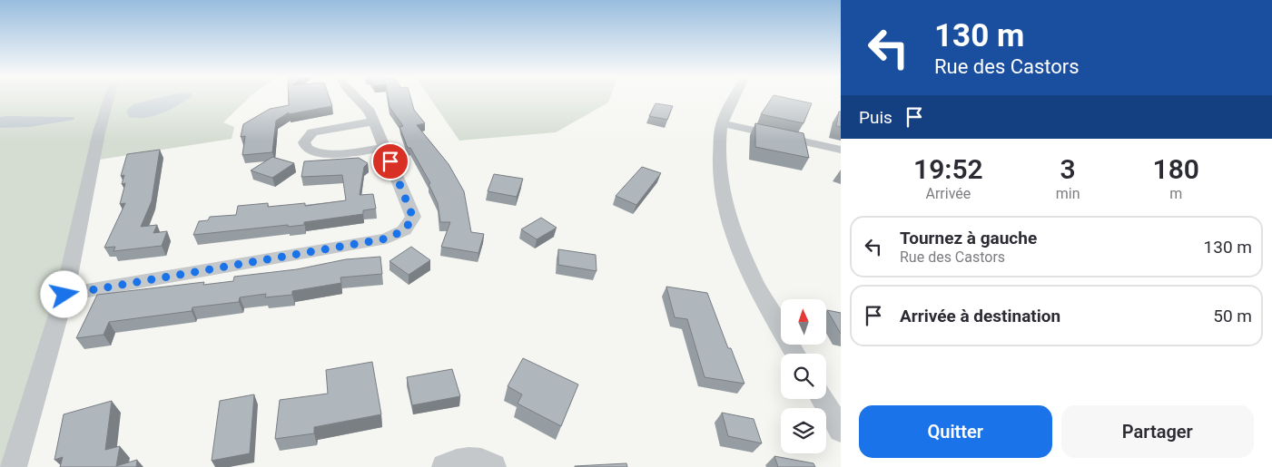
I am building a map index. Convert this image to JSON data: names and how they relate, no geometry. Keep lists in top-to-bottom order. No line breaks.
{"north":"top","page":{"turn":["130 m","Rue des Castors"],"then":"Puis","eta":["19:52","Arrivée","3","min","180","m"],"list":[{"name":"Tournez à gauche","note":"Rue des Castors","value":"130 m"},{"name":"Arrivée à destination","value":"50 m"}],"buttons":["Quitter","Partager"]}}
